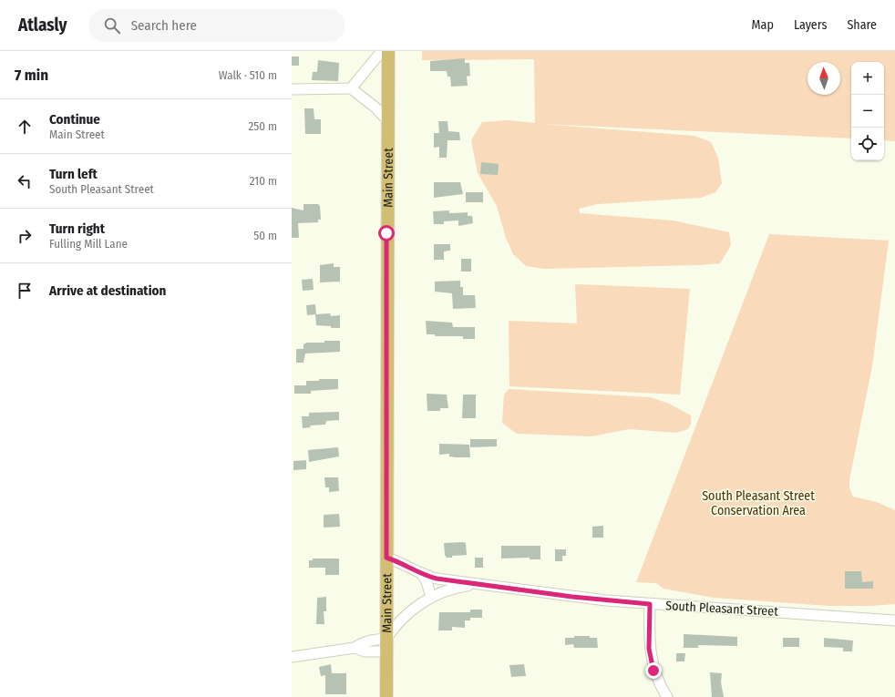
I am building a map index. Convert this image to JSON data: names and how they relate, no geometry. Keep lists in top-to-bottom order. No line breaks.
{"streets":{"main road":["Main Street"],"street":["South Pleasant Street"]},"crossings":[["Main Street","South Pleasant Street"]],"parks":["South Pleasant Street Conservation Area"],"north":"top","page":{"header":"Atlasly","search":"Search here","nav":["Map","Layers","Share"],"heading":["7 min","Walk · 510 m"],"map_buttons":["+","−"],"list":[["Continue","Main Street","250 m"],["Turn left","South Pleasant Street","210 m"],["Turn right","Fulling Mill Lane","50 m"],"Arrive at destination"]}}
